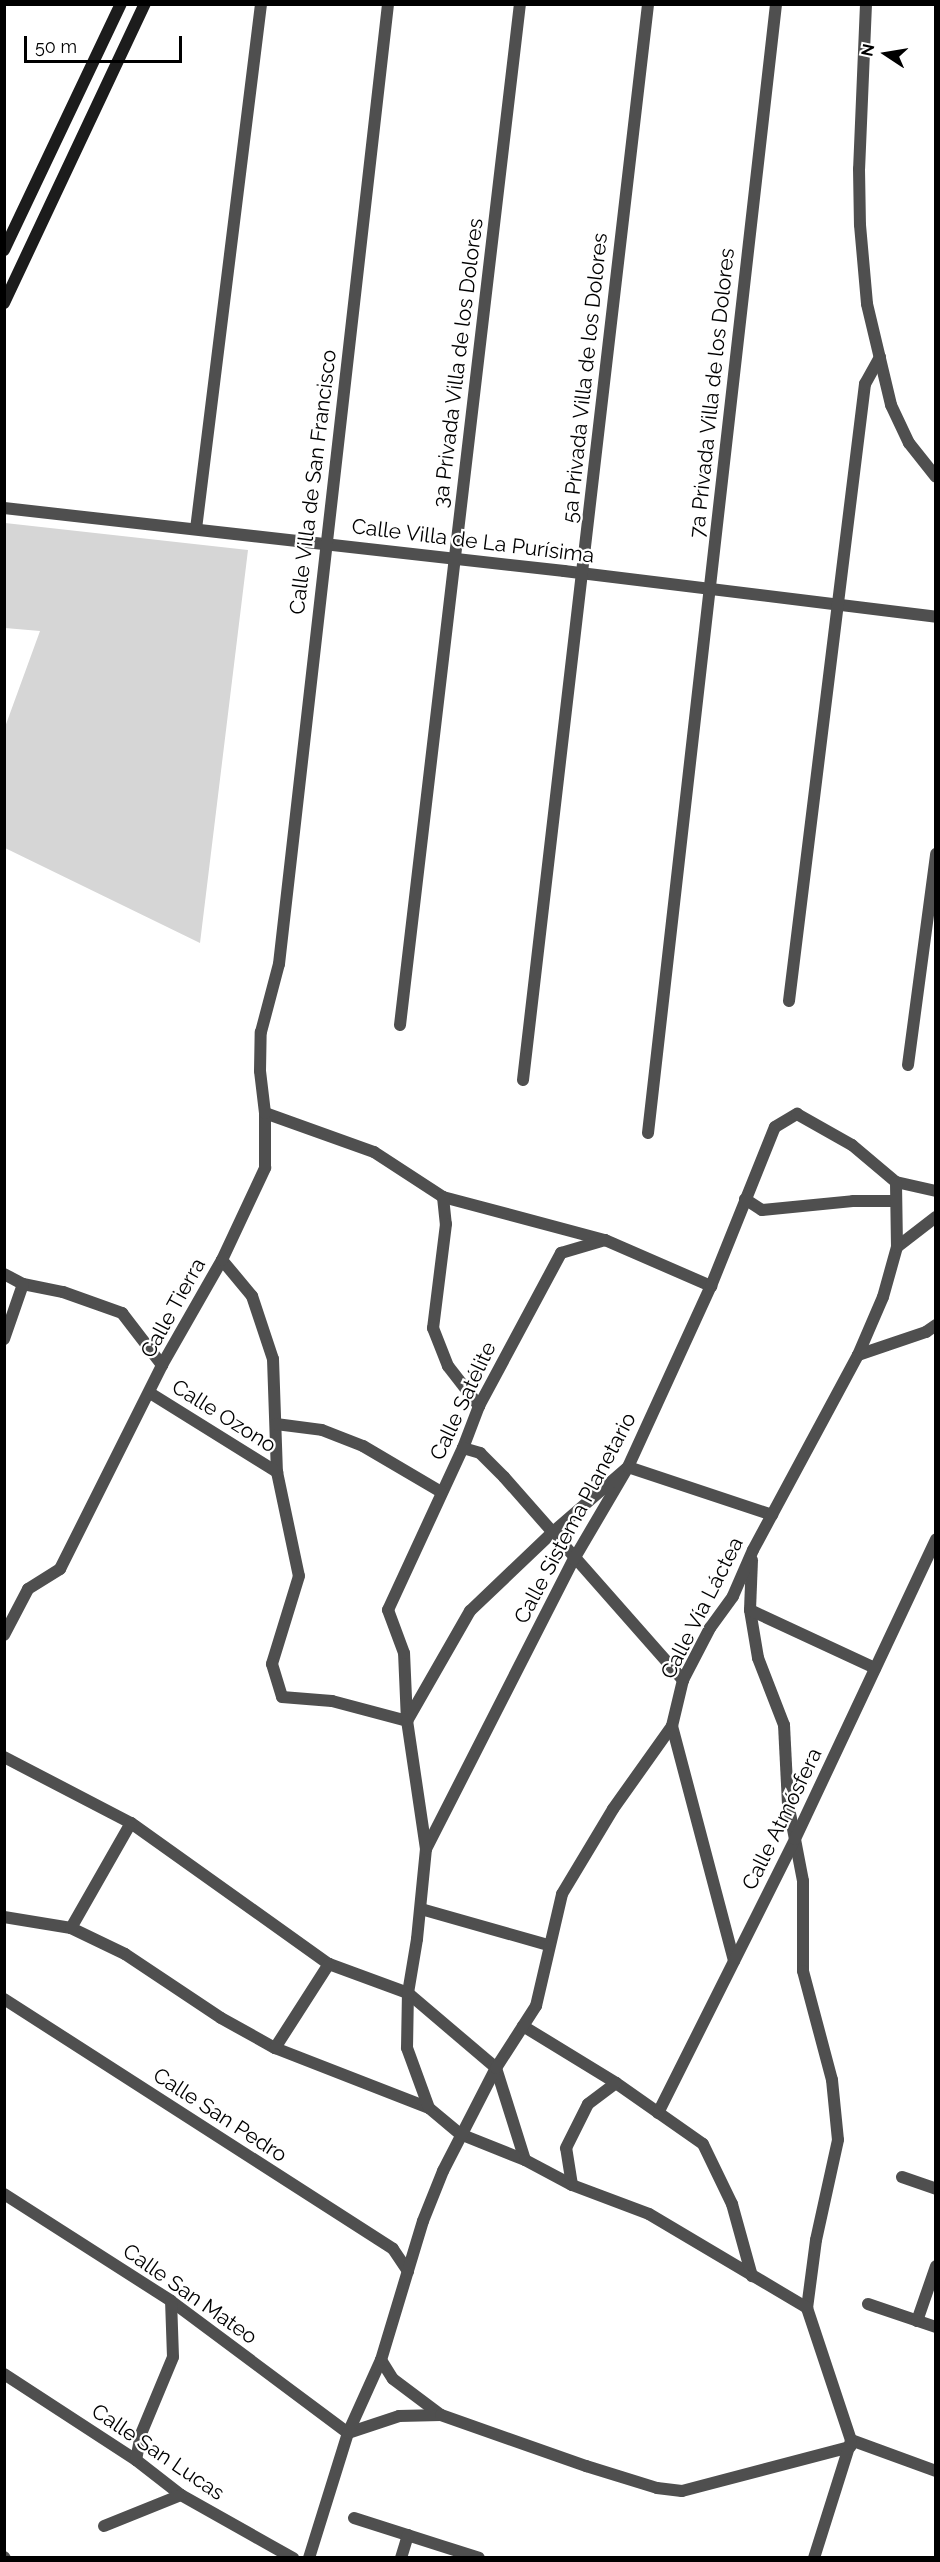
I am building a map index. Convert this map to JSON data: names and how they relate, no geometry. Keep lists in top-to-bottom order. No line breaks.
{"streets":{"street":["3a Privada Villa de los Dolores","5a Privada Villa de los Dolores","7a Privada Villa de los Dolores","Calle Villa de San Francisco","Calle Villa de La Purísima","Calle Tierra","Calle Satélite","Calle Ozono","Calle Sistema Planetario","Calle Vía Láctea","Calle Atmósfera","Calle San Pedro","Calle San Mateo","Calle San Lucas"]},"crossings":[["3a Privada Villa de los Dolores","Calle Villa de La Purísima"],["5a Privada Villa de los Dolores","Calle Villa de La Purísima"],["7a Privada Villa de los Dolores","Calle Villa de La Purísima"],["Calle Villa de San Francisco","Calle Villa de La Purísima"],["Calle Villa de San Francisco","Calle Tierra"],["Calle Tierra","Calle Ozono"],["Calle Satélite","Calle Ozono"],["Calle Sistema Planetario","Calle Vía Láctea"],["Calle Vía Láctea","Calle San Pedro"],["Calle Vía Láctea","Calle San Mateo"]],"scale_bar":"50 m","north":"left"}
